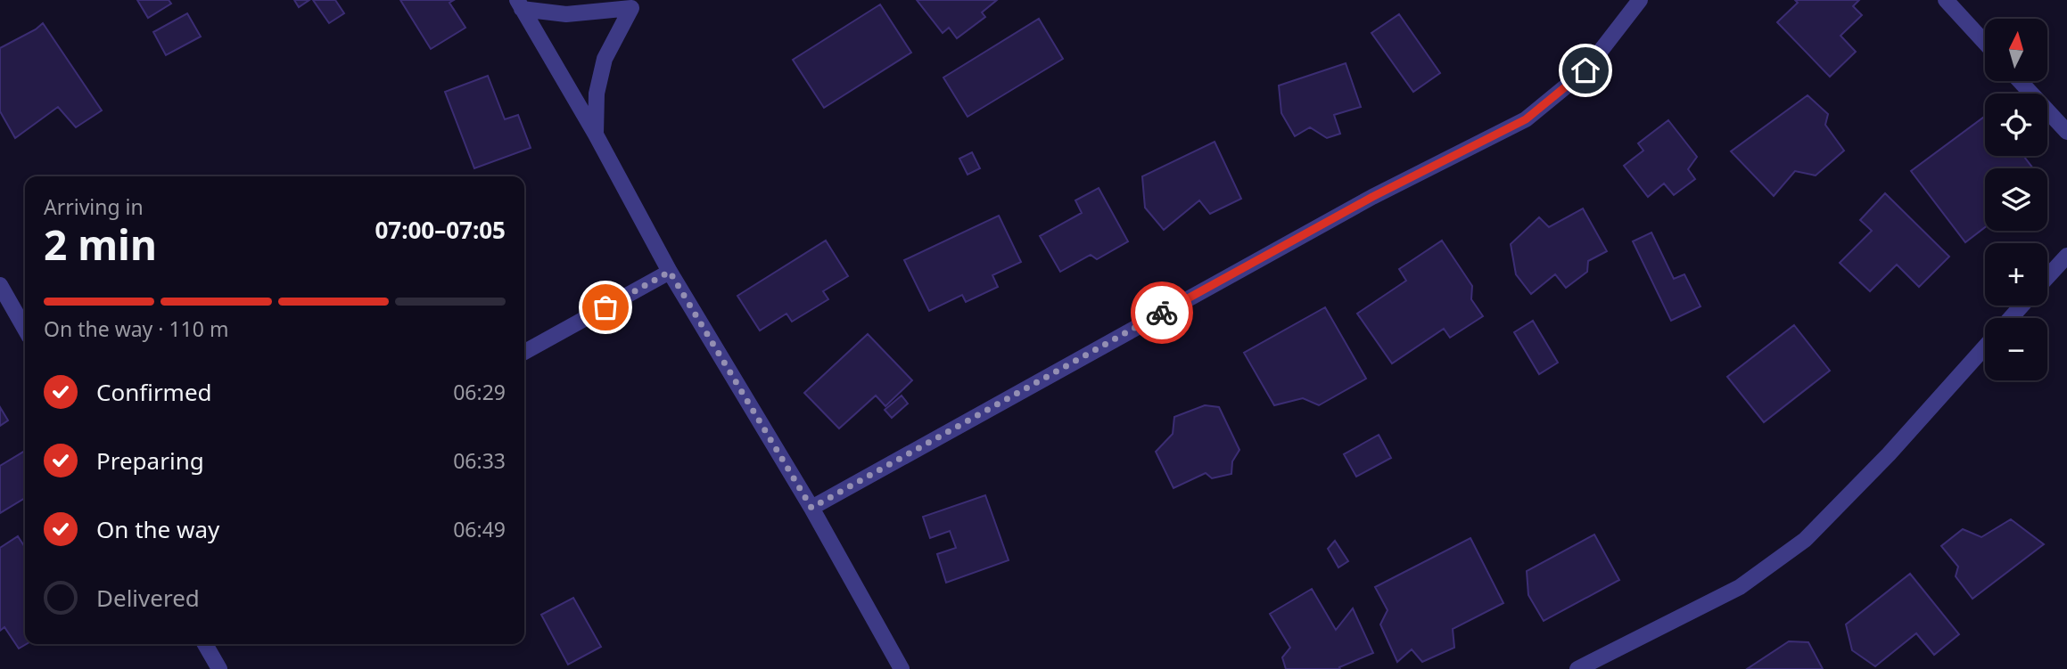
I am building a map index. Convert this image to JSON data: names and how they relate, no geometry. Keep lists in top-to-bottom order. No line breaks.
{"north":"top","page":{"map_buttons":["+","−"],"heading":["2 min","Arriving in","07:00–07:05"],"bar":"On the way · 110 m","list":[["Confirmed","06:29"],["Preparing","06:33"],["On the way","06:49"],"Delivered"]}}
